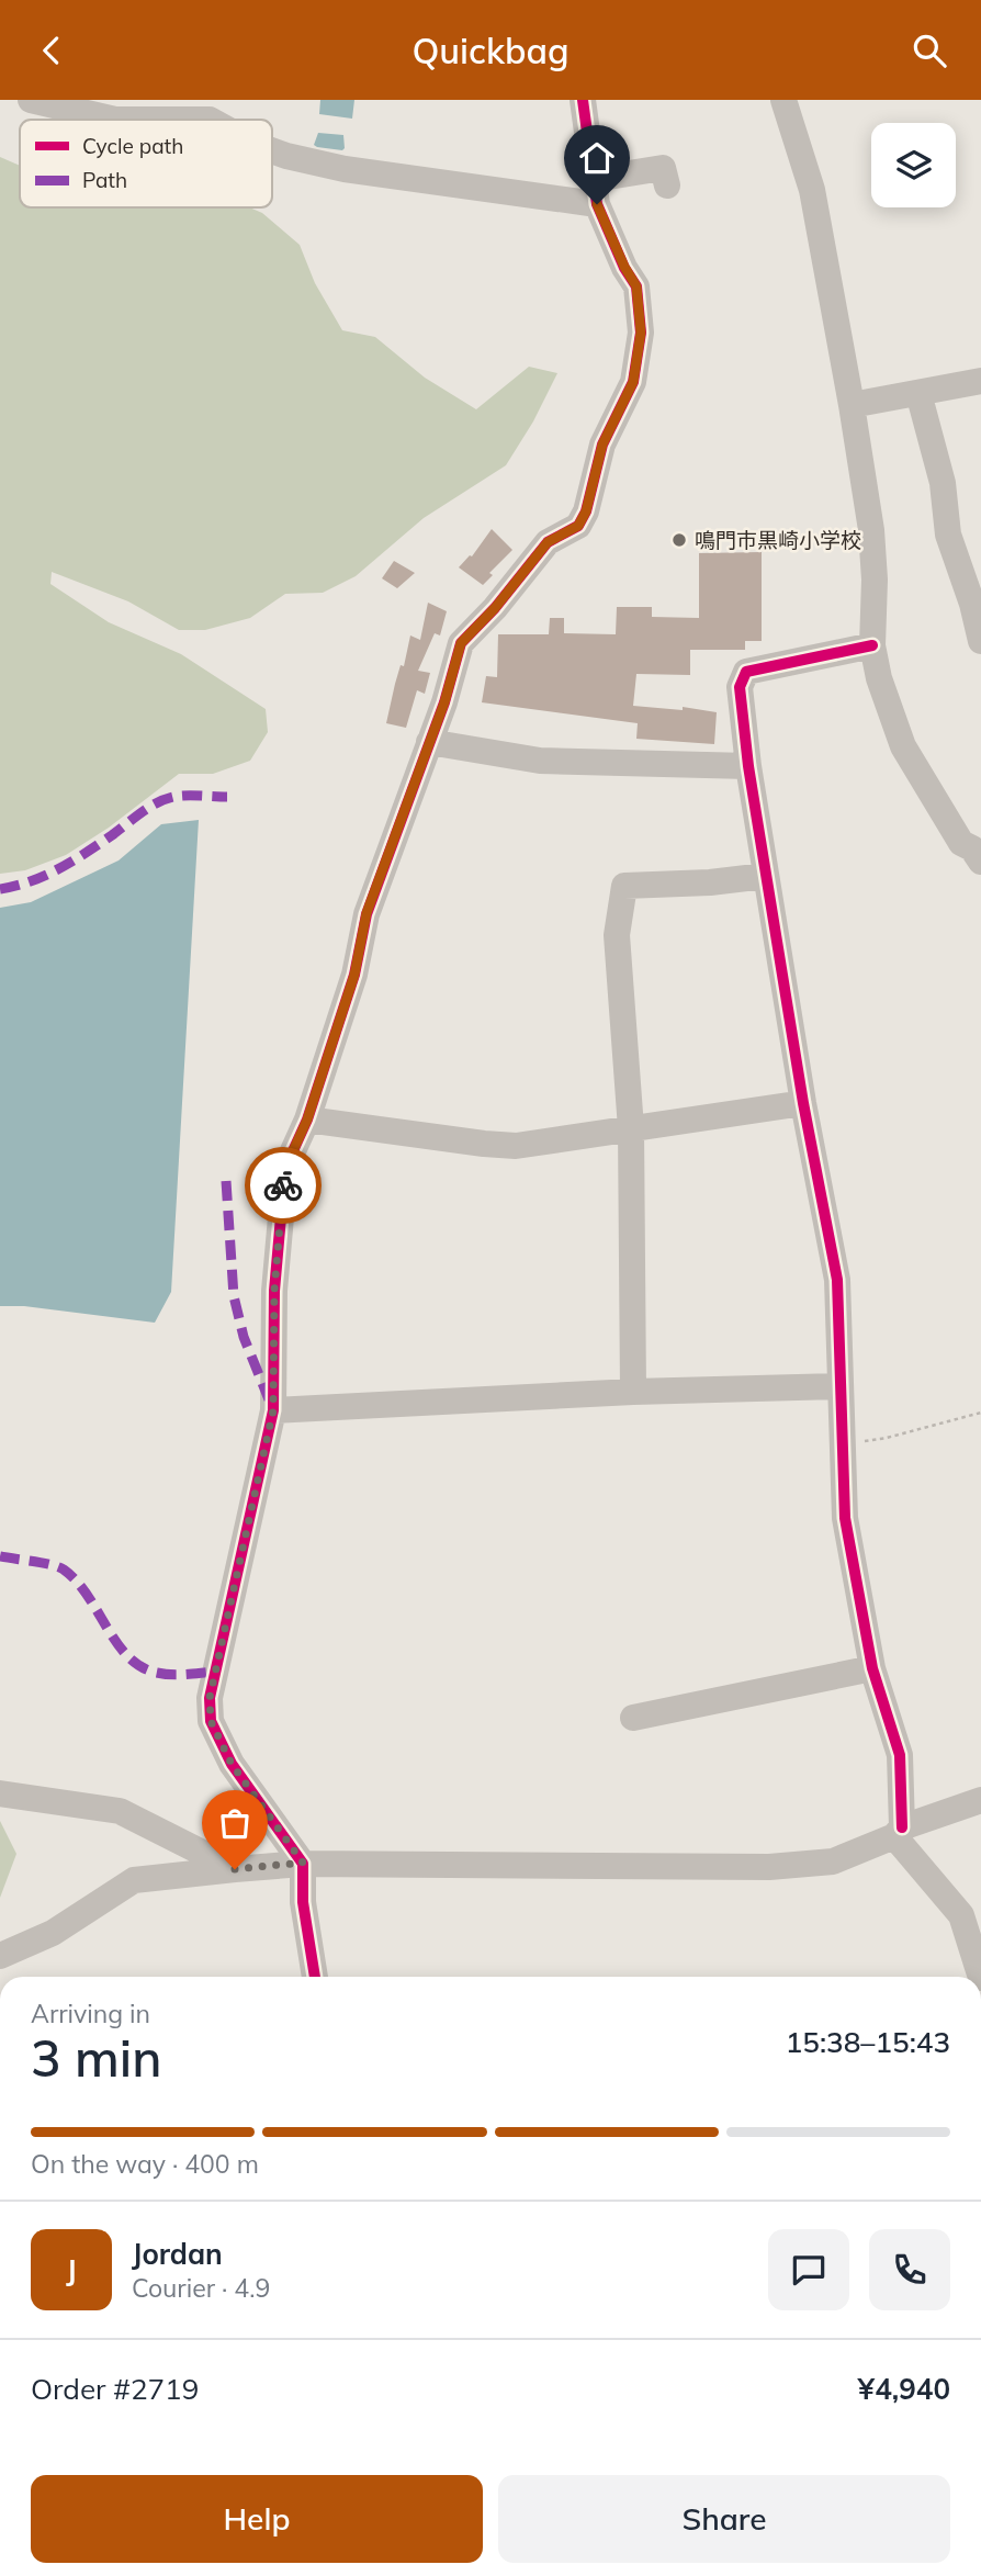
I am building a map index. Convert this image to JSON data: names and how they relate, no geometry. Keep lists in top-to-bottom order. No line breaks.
{"places":["鳴門市黒崎小学校"],"legend":["Cycle path","Path"],"page":{"header":"Quickbag","heading":["3 min","Arriving in","15:38–15:43"],"panel":["Jordan","Courier · 4.9","Order #2719","¥4,940"],"bar":"On the way · 400 m","round":"J","buttons":["Help","Share"]}}
